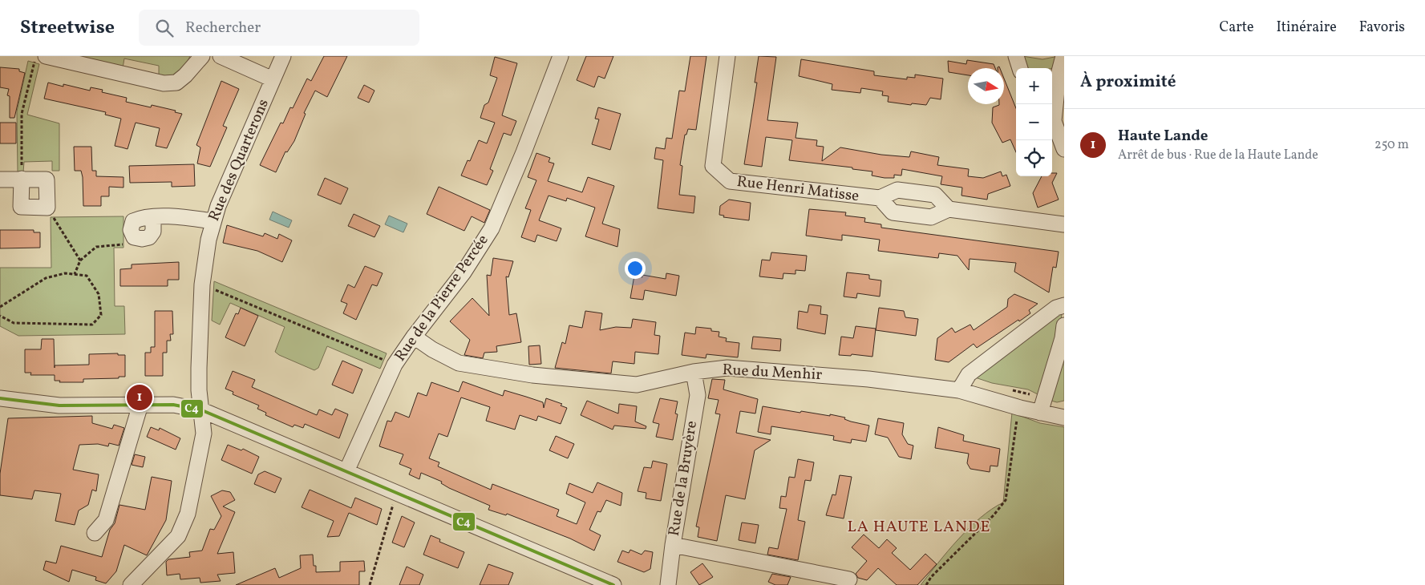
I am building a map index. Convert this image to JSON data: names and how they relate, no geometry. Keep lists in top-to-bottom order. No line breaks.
{"streets":{"street":["Rue des Quarterons","Rue Henri Matisse","Rue de la Pierre Percée","Rue du Menhir","Rue de la Bruyère"]},"crossings":[["Rue de la Pierre Percée","Rue du Menhir"],["Rue du Menhir","Rue de la Bruyère"]],"districts":["LA HAUTE LANDE"],"lines":["transit line C4"],"north":"right","page":{"header":"Streetwise","search":"Rechercher","nav":["Carte","Itinéraire","Favoris"],"heading":"À proximité","map_buttons":["+","−"],"list":[{"mark":"1","name":"Haute Lande","note":"Arrêt de bus · Rue de la Haute Lande","value":"250 m"}],"pins":"1"}}
